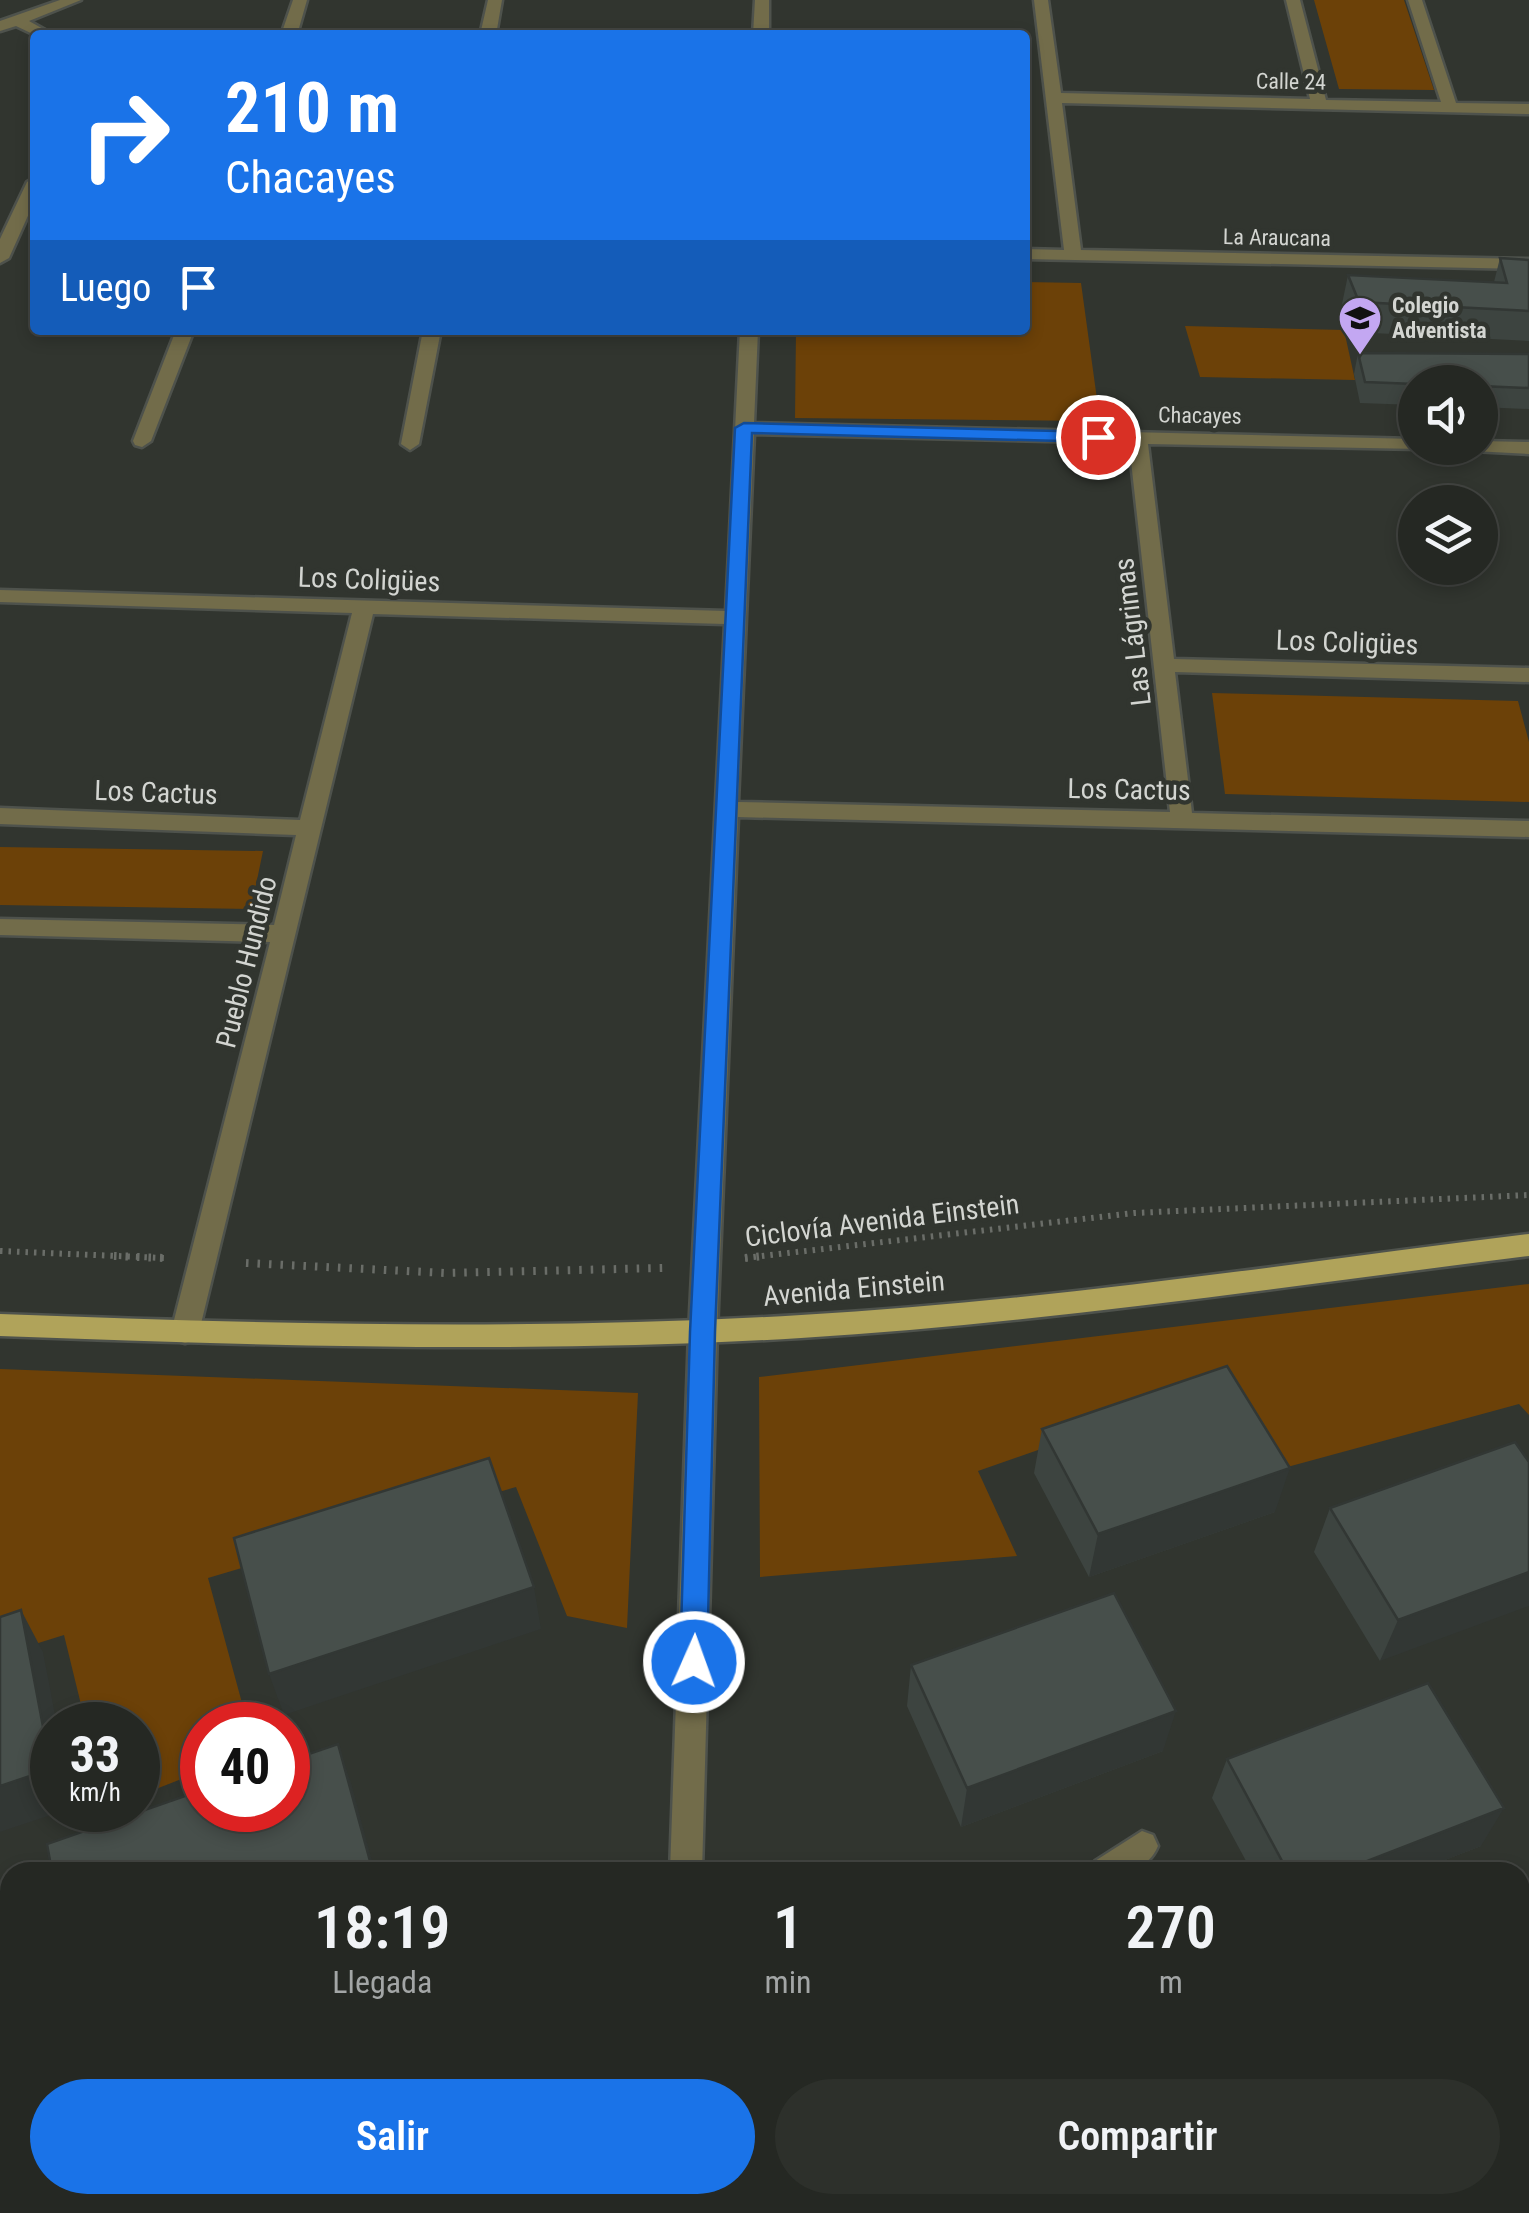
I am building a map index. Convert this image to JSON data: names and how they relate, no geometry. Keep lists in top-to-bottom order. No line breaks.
{"streets":{"main road":["Avenida Einstein"],"street":["Calle 24","La Araucana","Chacayes","Los Coligües","Las Lágrimas","Los Cactus","Pueblo Hundido"],"path":["Ciclovía Avenida Einstein"]},"crossings":[["Chacayes","Las Lágrimas"],["Los Coligües","Las Lágrimas"],["Los Coligües","Pueblo Hundido"],["Las Lágrimas","Los Cactus"],["Los Cactus","Pueblo Hundido"],["Pueblo Hundido","Ciclovía Avenida Einstein"],["Pueblo Hundido","Avenida Einstein"]],"places":{"school or university":["Colegio Adventista"]},"page":{"turn":["210 m","Chacayes"],"then":"Luego","speed":"33 km/h","limit":"40","eta":["18:19","Llegada","1","min","270","m"],"buttons":["Salir","Compartir"]}}
